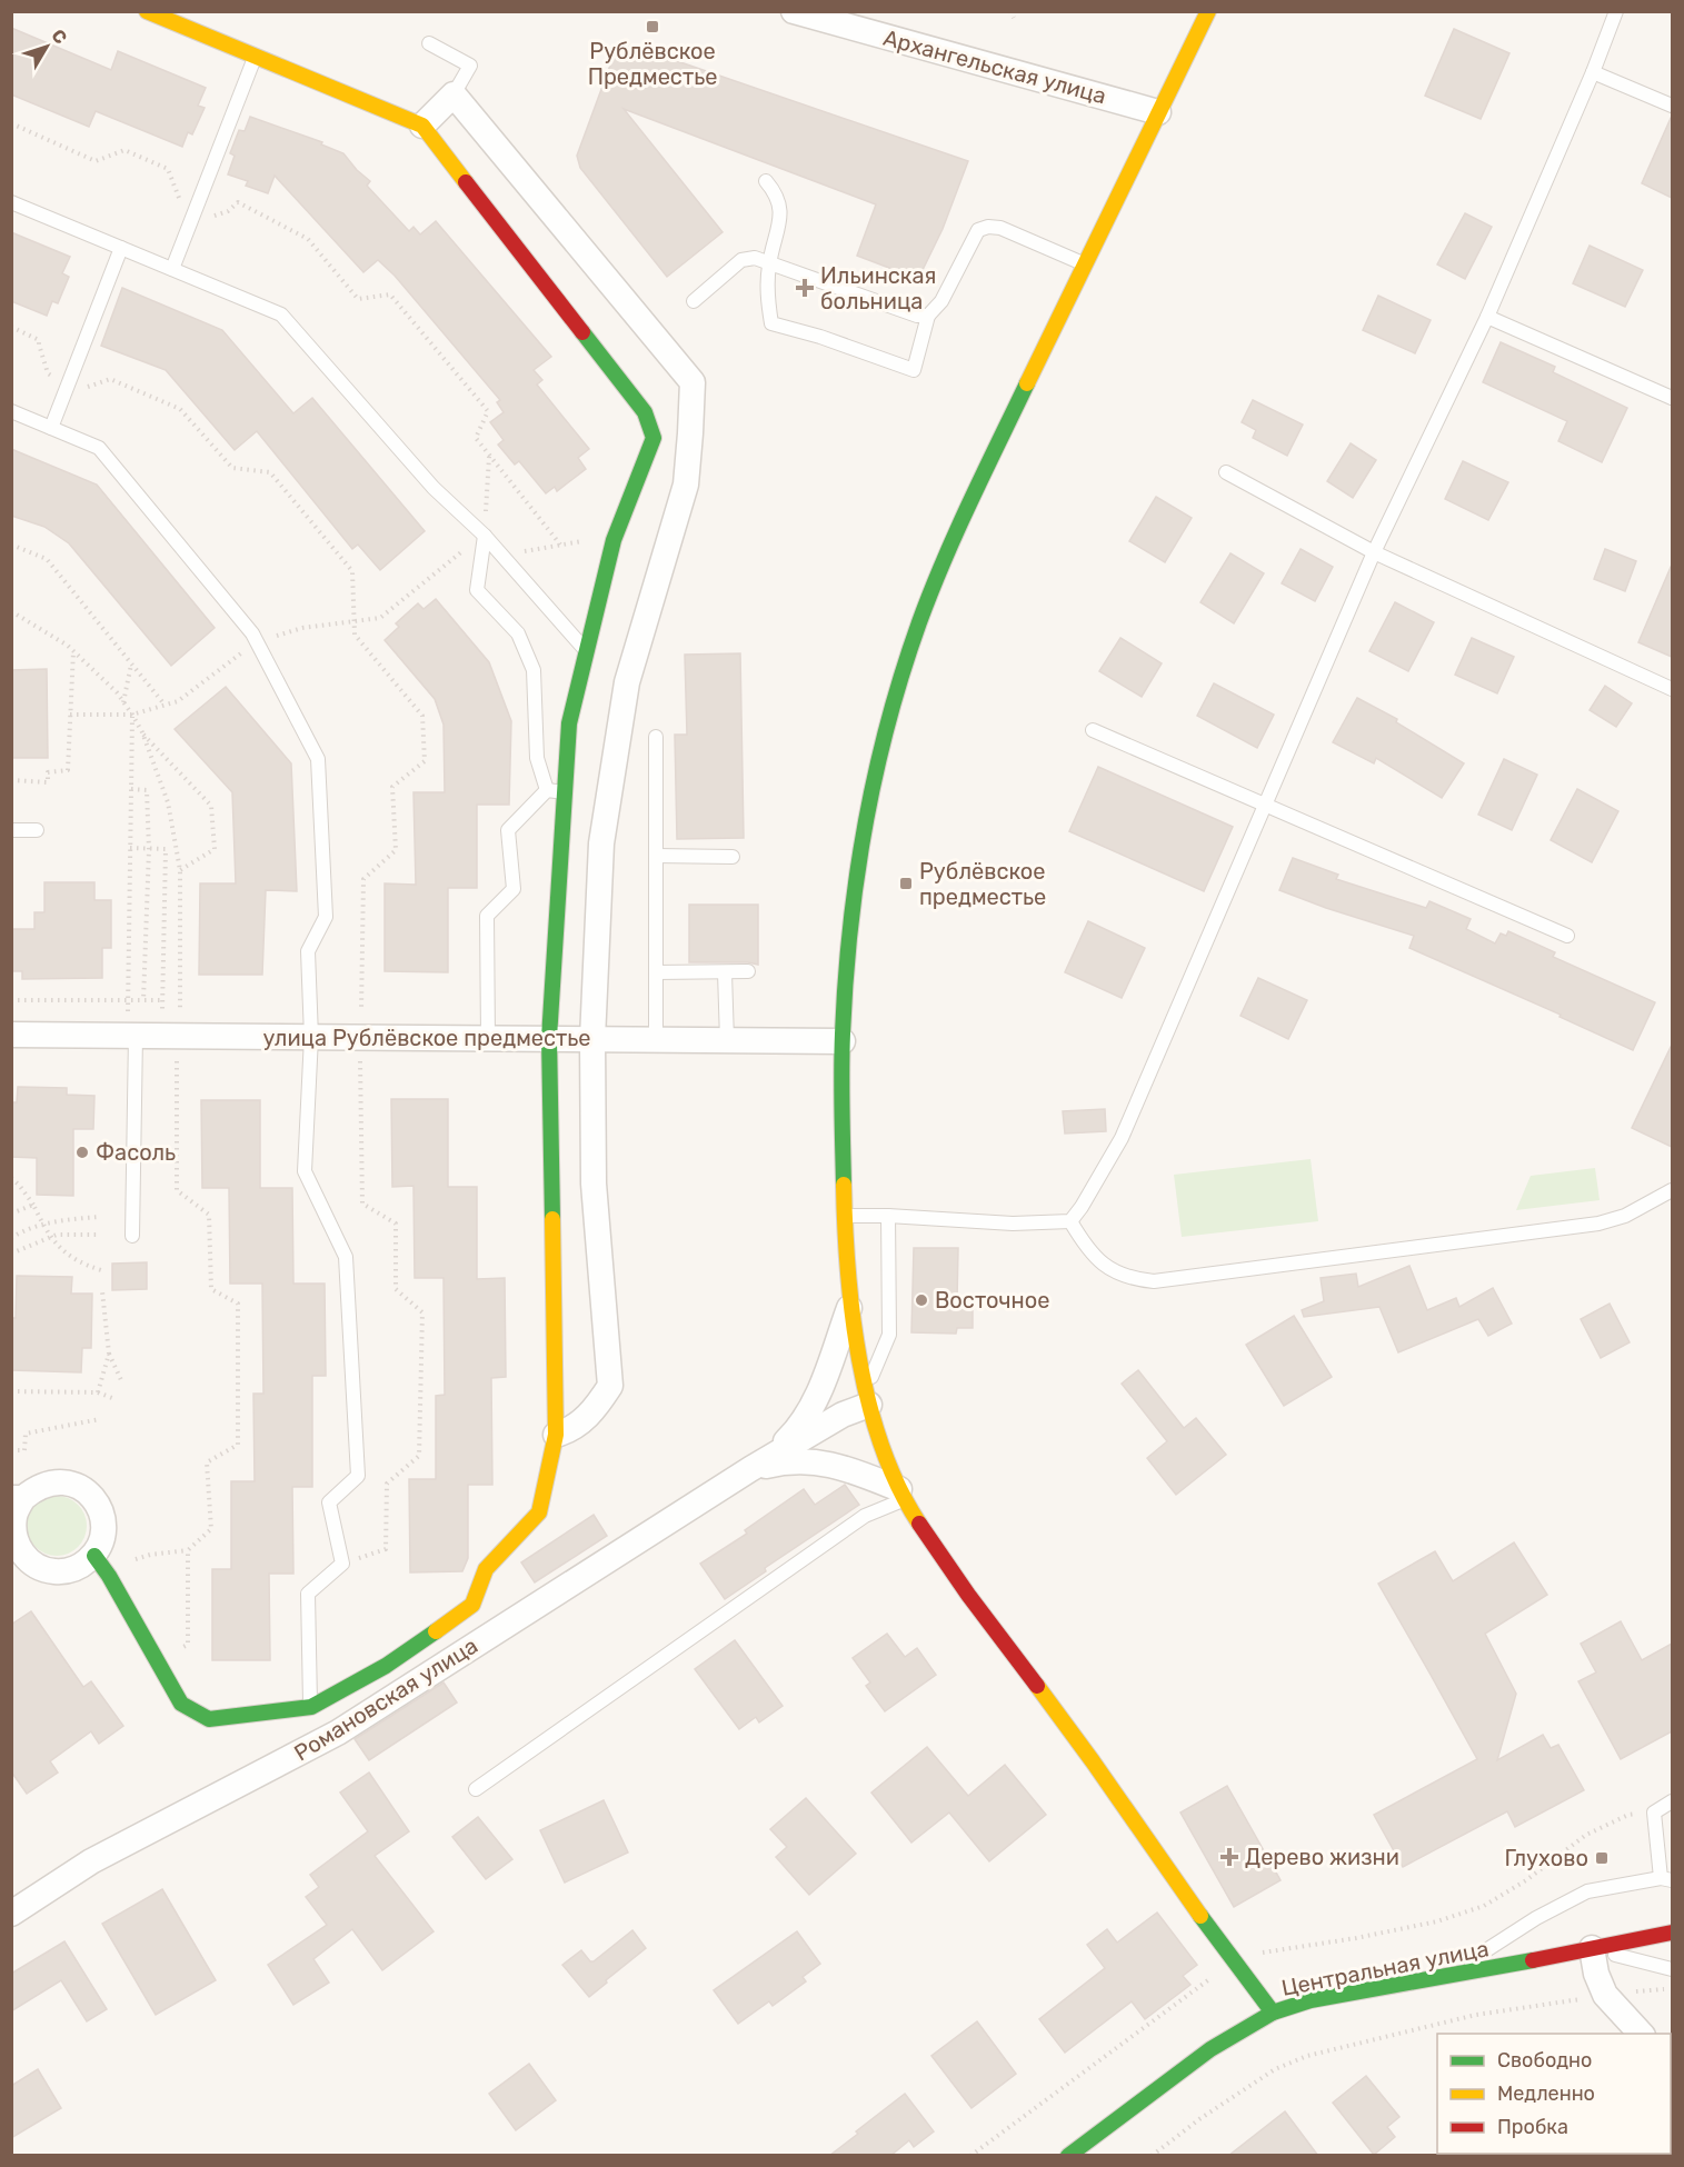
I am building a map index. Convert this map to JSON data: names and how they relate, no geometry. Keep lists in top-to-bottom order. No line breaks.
{"streets":{"street":["Архангельская улица","улица Рублёвское предместье","Романовская улица","Центральная улица"]},"places":{"transit":["Рублёвское Предместье","Рублёвское предместье","Глухово"],"health":["Ильинская больница","Дерево жизни"],"other":["Фасоль","Восточное"]},"legend":["Свободно","Медленно","Пробка"],"north":"top right"}
